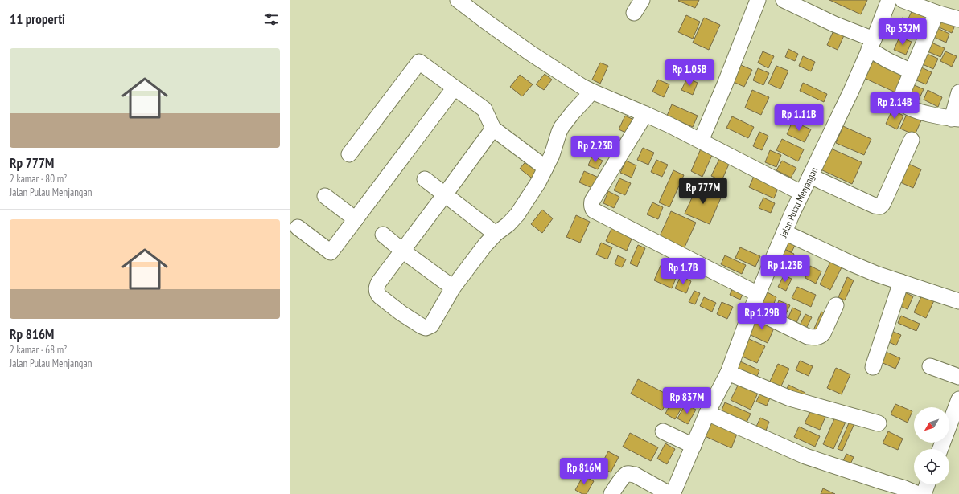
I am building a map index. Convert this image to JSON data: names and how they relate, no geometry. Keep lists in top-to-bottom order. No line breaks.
{"streets":{"street":["Jalan Pulau Menjangan"]},"north":"bottom left","page":{"heading":"11 properti","price":["Rp 532M","Rp 1.05B","Rp 2.14B","Rp 1.11B","Rp 2.23B","Rp 777M","Rp 1.23B","Rp 1.7B","Rp 1.29B","Rp 837M","Rp 816M"],"list":[{"name":"Rp 777M","note":"2 kamar · 80 m² · Jalan Pulau Menjangan"},{"name":"Rp 816M","note":"2 kamar · 68 m² · Jalan Pulau Menjangan"}]}}
